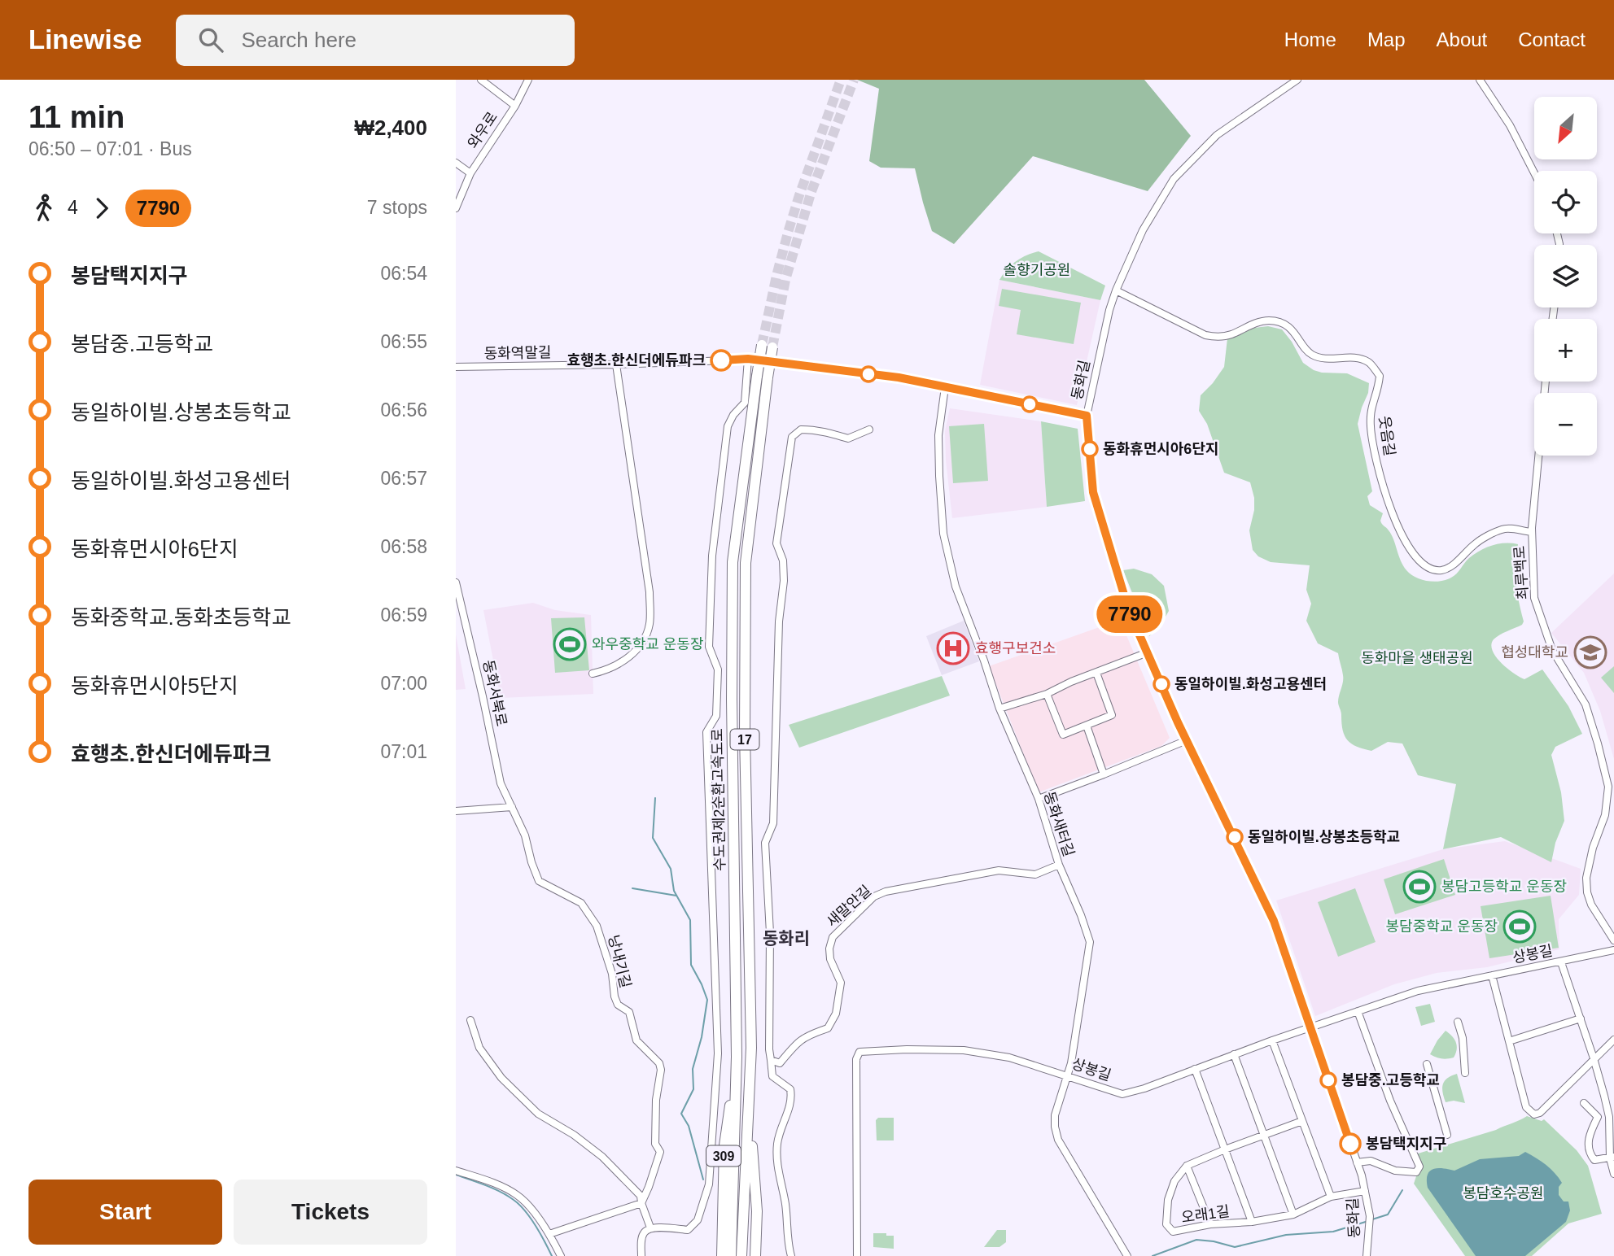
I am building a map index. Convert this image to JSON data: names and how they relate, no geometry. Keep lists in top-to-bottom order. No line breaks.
{"streets":{"highway":["17","수도권제2순환고속도로","309"],"street":["와우로","동화역말길","동화길","웃음길","최루백로","동화서북로","동화새터길","새말안길","상봉길","낭내기길","오래1길"]},"crossings":[["동화역말길","동화길"],["동화역말길","동화새터길"],["동화길","웃음길"],["동화길","상봉길"],["동화길","오래1길"],["웃음길","최루백로"],["동화서북로","낭내기길"],["수도권제2순환고속도로","309"],["동화새터길","새말안길"],["동화새터길","상봉길"]],"districts":["동화리"],"parks":["솔향기공원","동화마을 생태공원","봉담호수공원"],"places":{"other":["효행초.한신더에듀파크","동화휴먼시아6단지","동일하이빌.화성고용센터","동일하이빌.상봉초등학교","봉담중.고등학교","봉담택지지구"],"sports":["와우중학교 운동장","봉담고등학교 운동장","봉담중학교 운동장"],"hospital":["효행구보건소"],"school or university":["협성대학교"]},"lines":["bus line 7790"],"north":"bottom left","page":{"header":"Linewise","search":"Search here","nav":["Home","Map","About","Contact"],"heading":["11 min","06:50 – 07:01 · Bus","₩2,400"],"on_map":"7790","map_buttons":["+","−"],"legs":["4","7790","7 stops"],"list":[{"name":"봉담택지지구","value":"06:54"},{"name":"봉담중.고등학교","value":"06:55"},{"name":"동일하이빌.상봉초등학교","value":"06:56"},{"name":"동일하이빌.화성고용센터","value":"06:57"},{"name":"동화휴먼시아6단지","value":"06:58"},{"name":"동화중학교.동화초등학교","value":"06:59"},{"name":"동화휴먼시아5단지","value":"07:00"},{"name":"효행초.한신더에듀파크","value":"07:01"}],"buttons":["Start","Tickets"]}}
